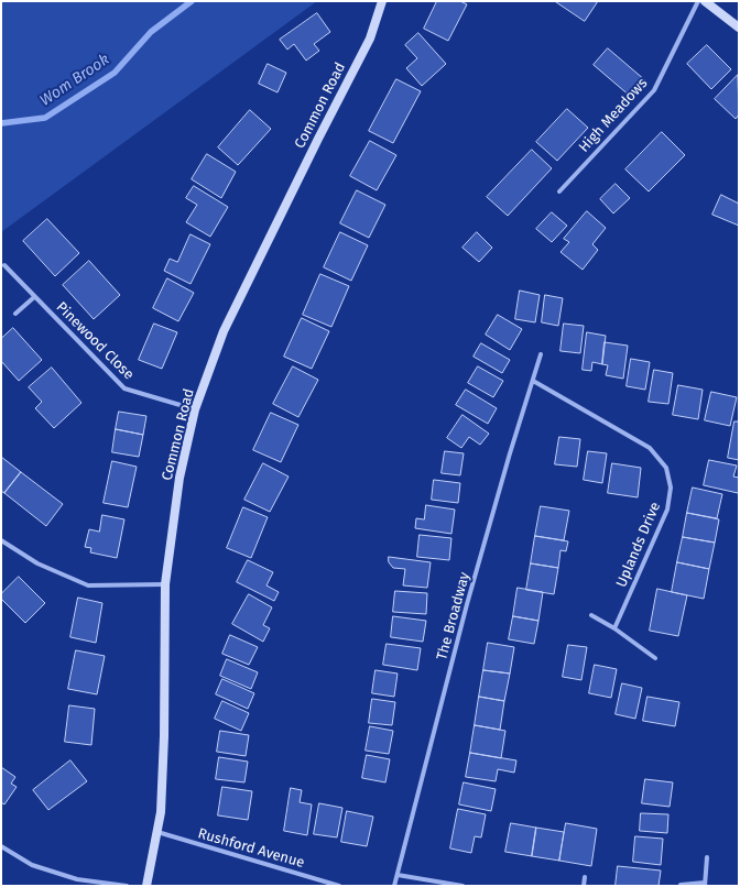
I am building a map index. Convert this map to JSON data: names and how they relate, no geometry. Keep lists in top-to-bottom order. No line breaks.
{"streets":{"street":["Common Road","High Meadows","Pinewood Close","Uplands Drive","The Broadway","Rushford Avenue"]},"crossings":[["Common Road","Pinewood Close"],["Common Road","Rushford Avenue"],["Uplands Drive","The Broadway"]],"water":["Wom Brook"]}
